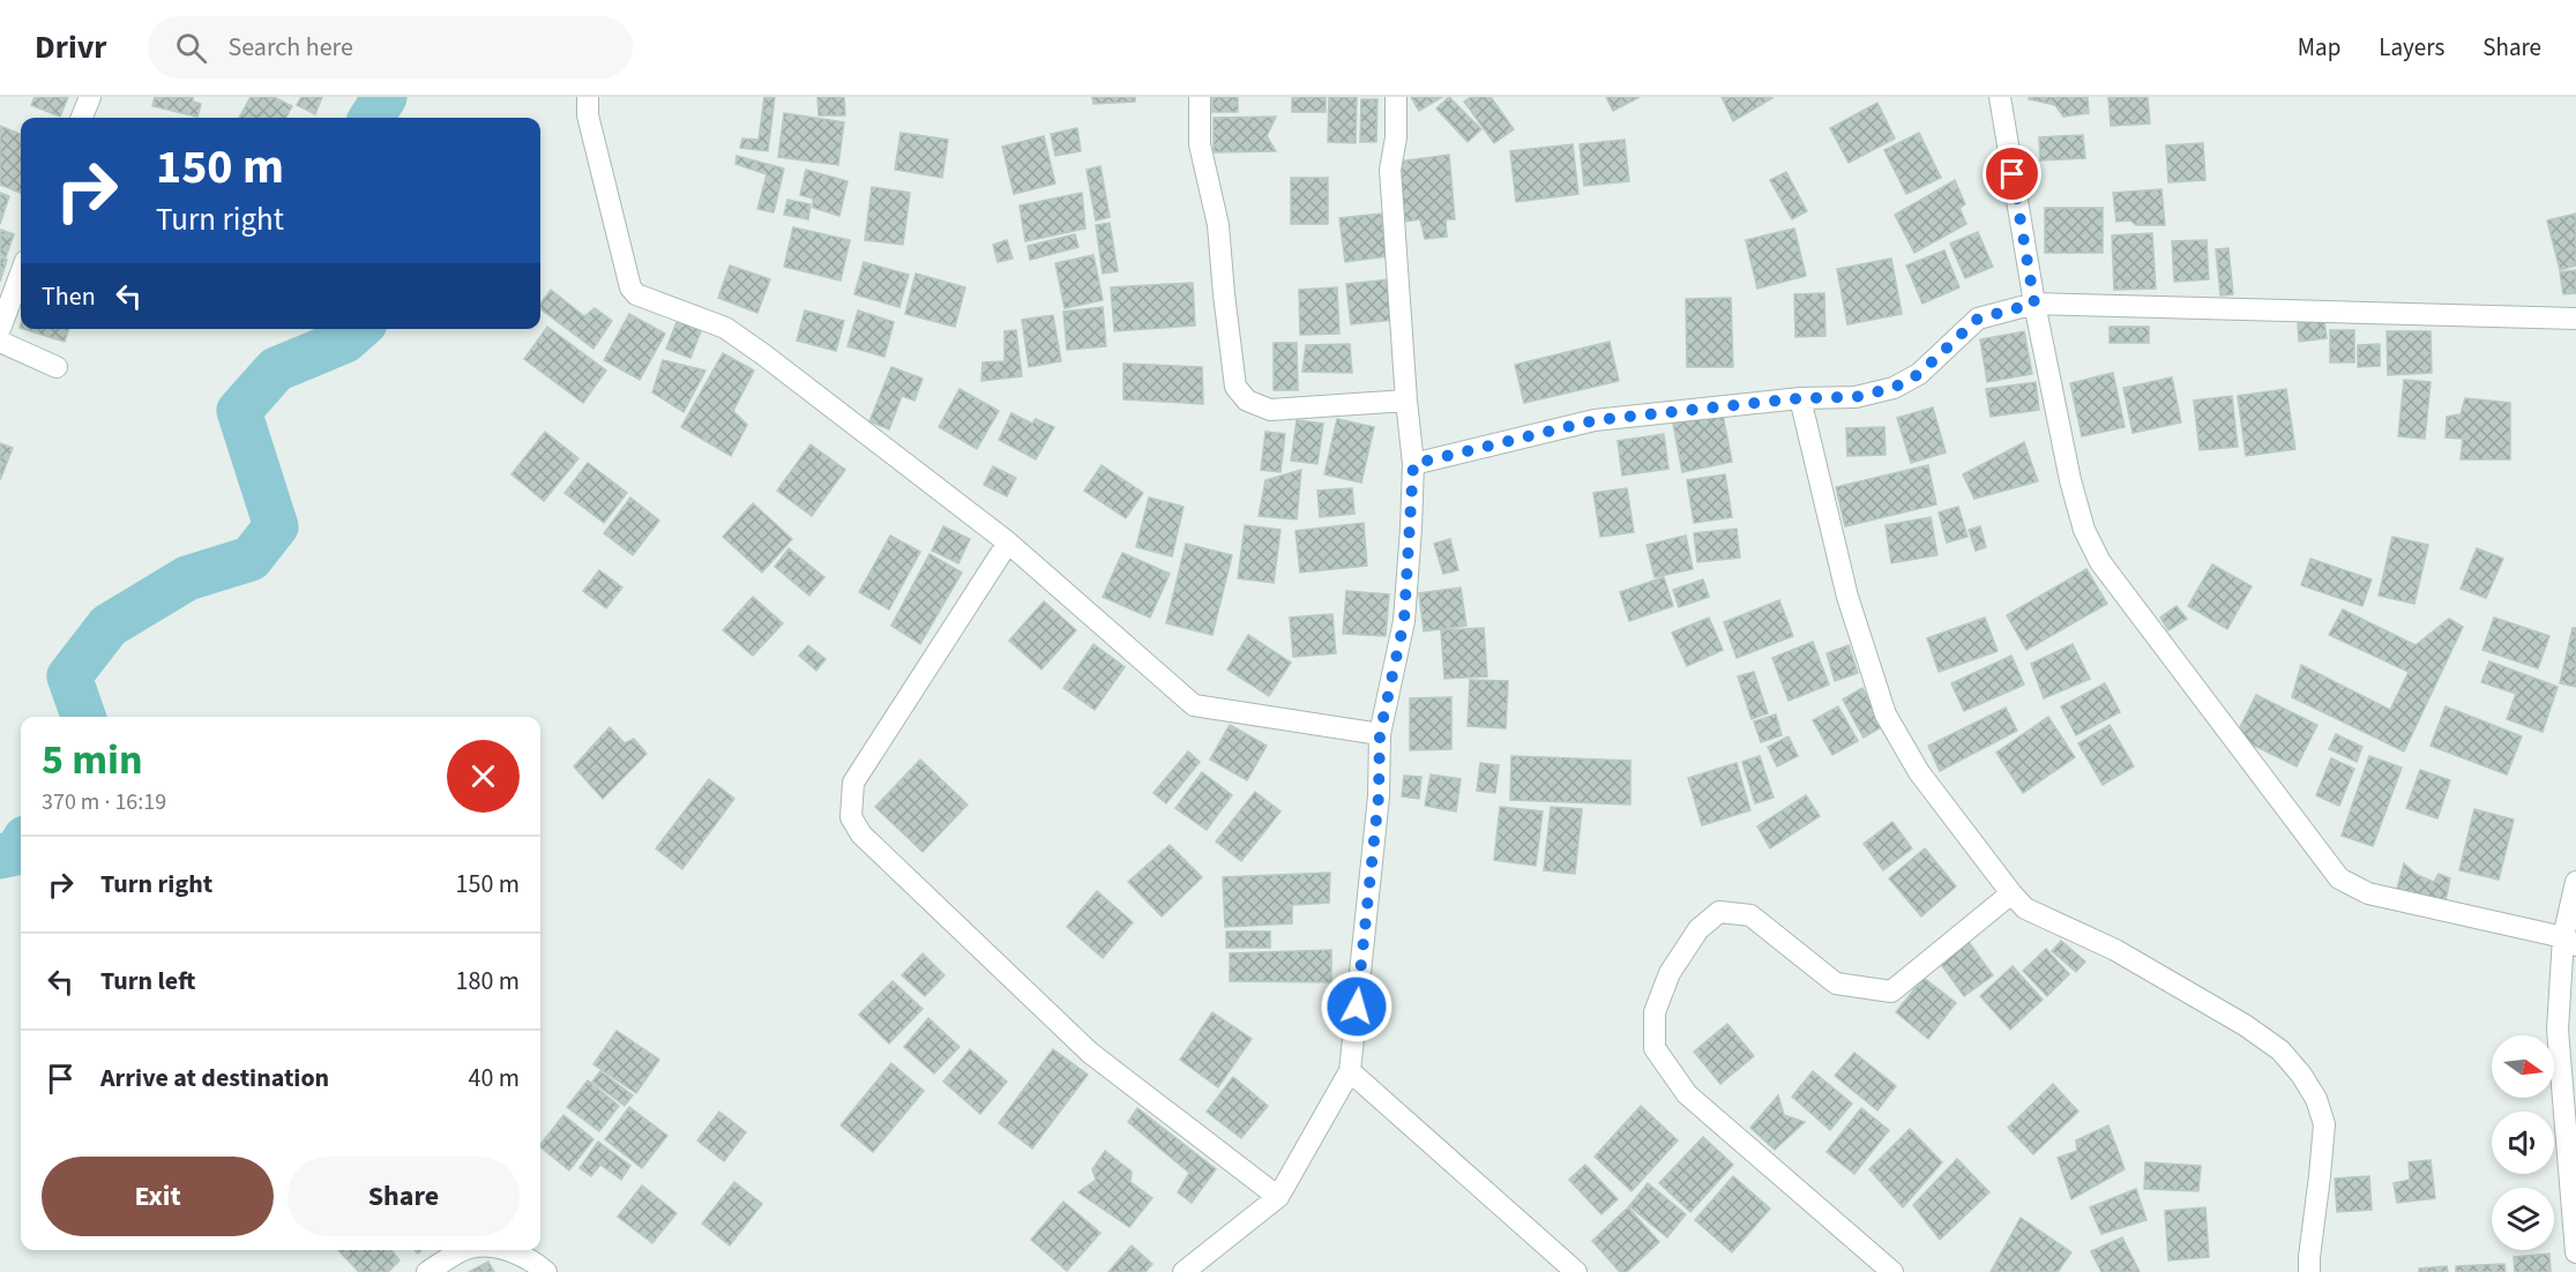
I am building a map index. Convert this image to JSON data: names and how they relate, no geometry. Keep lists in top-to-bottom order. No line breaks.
{"north":"right","page":{"header":"Drivr","search":"Search here","nav":["Map","Layers","Share"],"turn":["150 m","Turn right"],"then":"Then","heading":["5 min","370 m · 16:19"],"list":[{"name":"Turn right","value":"150 m"},{"name":"Turn left","value":"180 m"},{"name":"Arrive at destination","value":"40 m"}],"buttons":["Exit","Share"]}}
